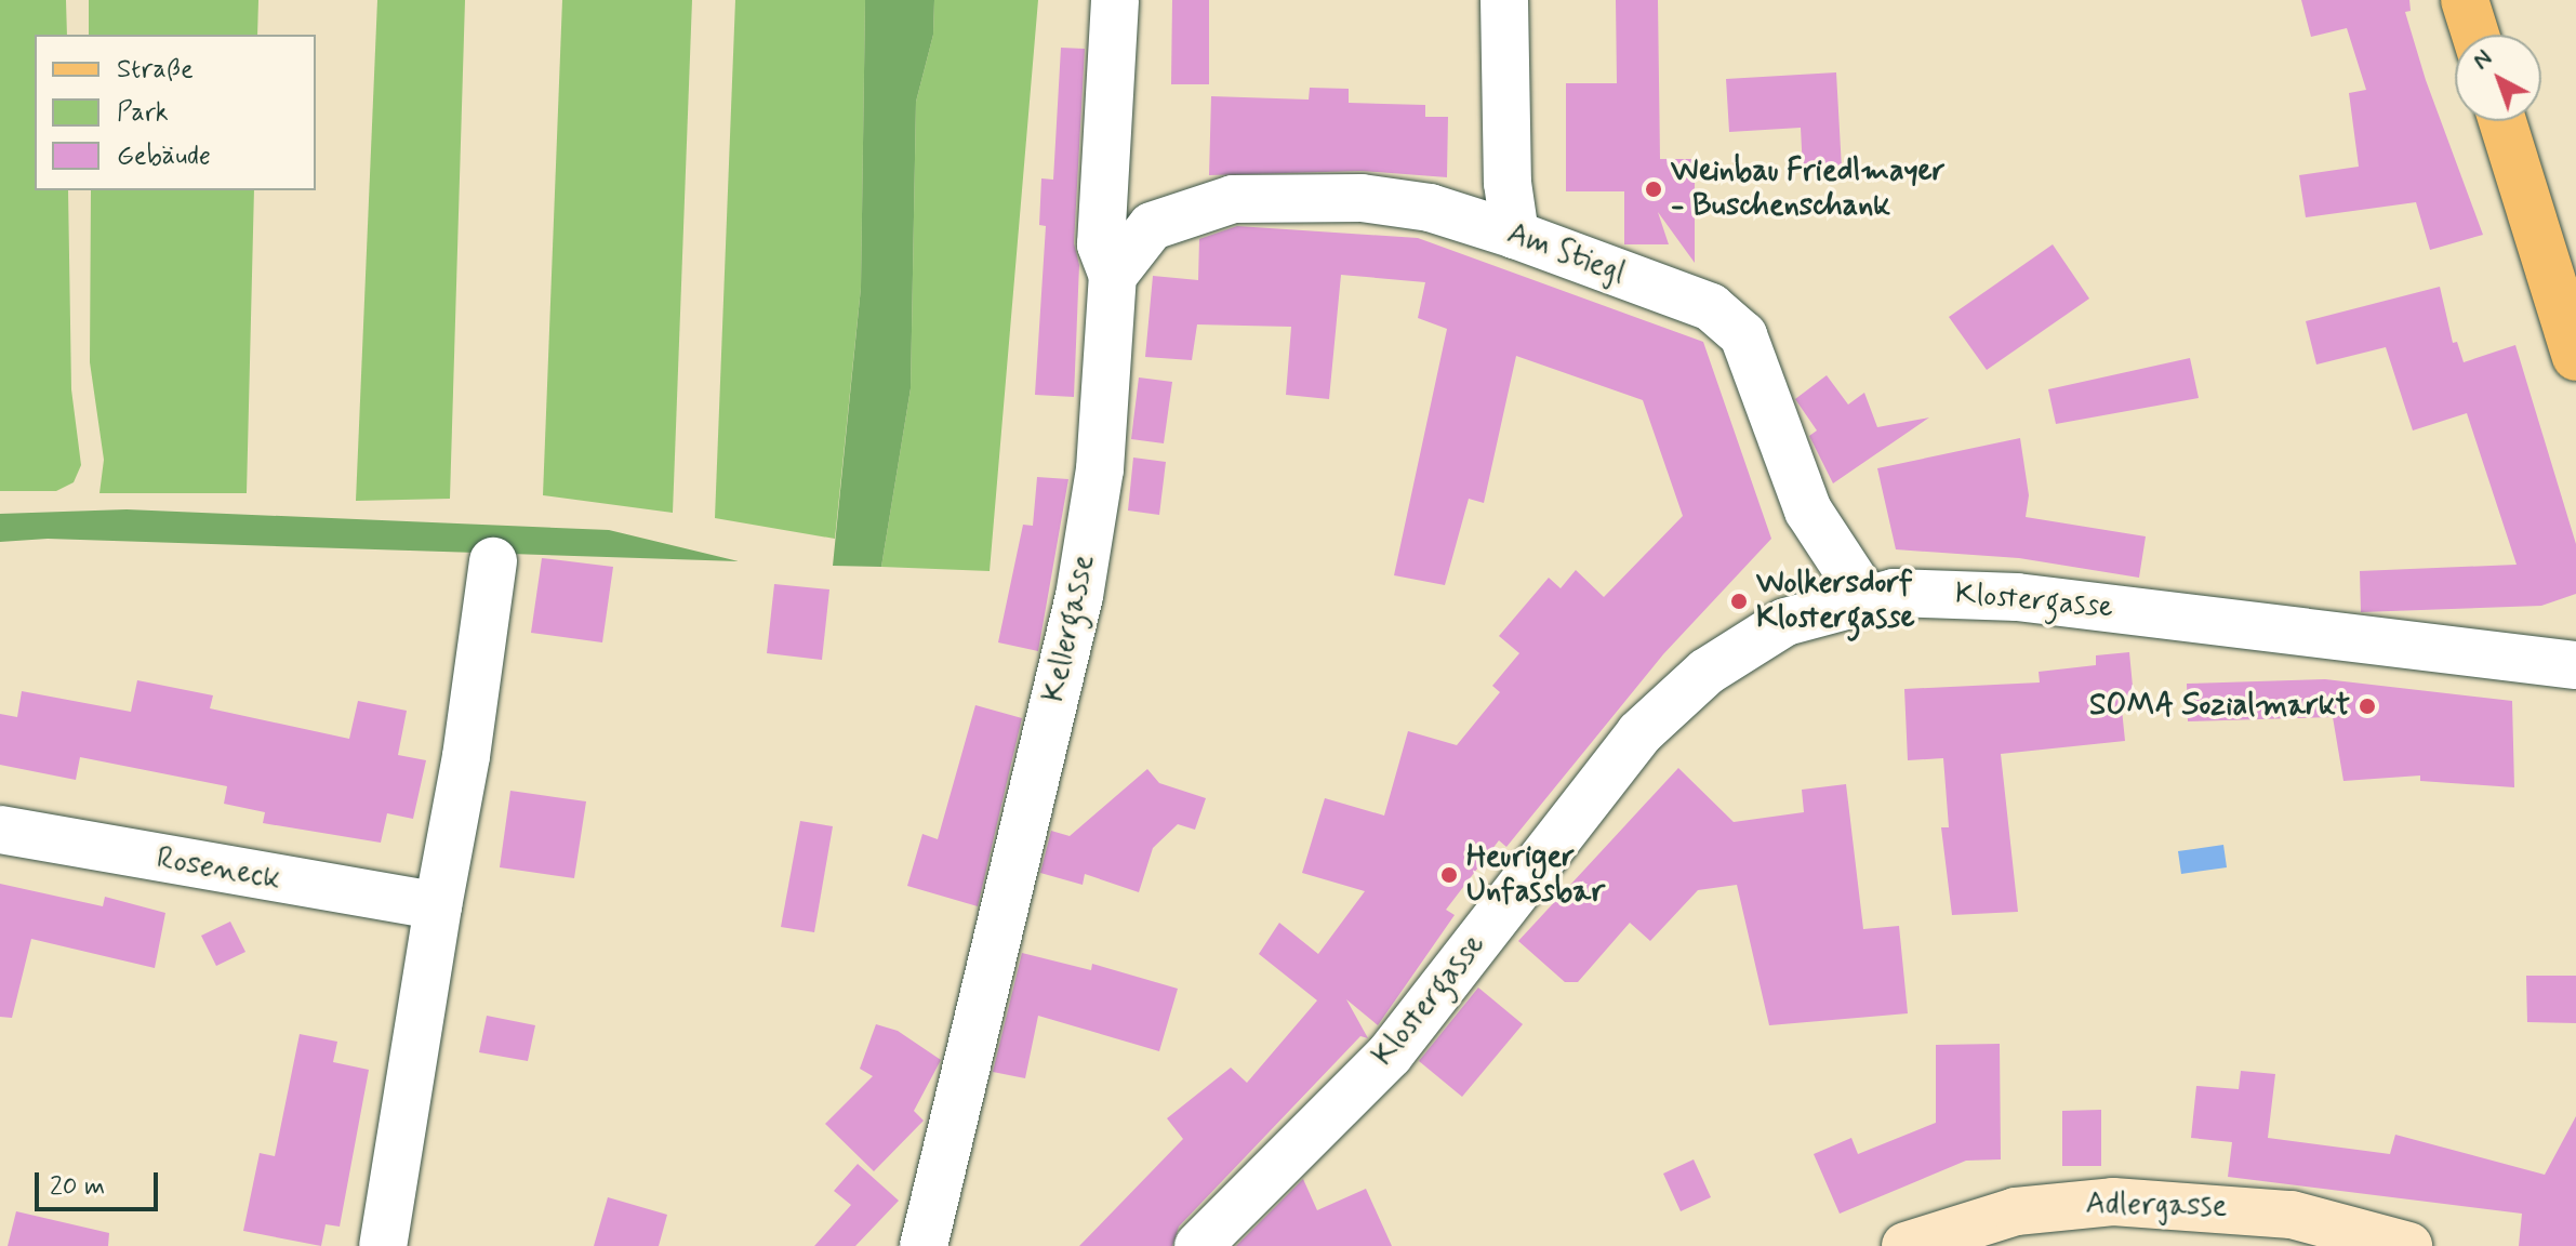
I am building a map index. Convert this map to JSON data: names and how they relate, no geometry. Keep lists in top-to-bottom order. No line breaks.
{"streets":{"main road":["Adlergasse"],"street":["Am Stiegl","Klostergasse","Kellergasse","Roseneck"]},"crossings":[["Am Stiegl","Klostergasse"],["Am Stiegl","Kellergasse"]],"places":["Weinbau Friedlmayer - Buschenschank","Wolkersdorf Klostergasse","SOMA Sozialmarkt","Heuriger Unfassbar"],"legend":["Straße","Park","Gebäude"],"scale_bar":"20 m","north":"top left"}
